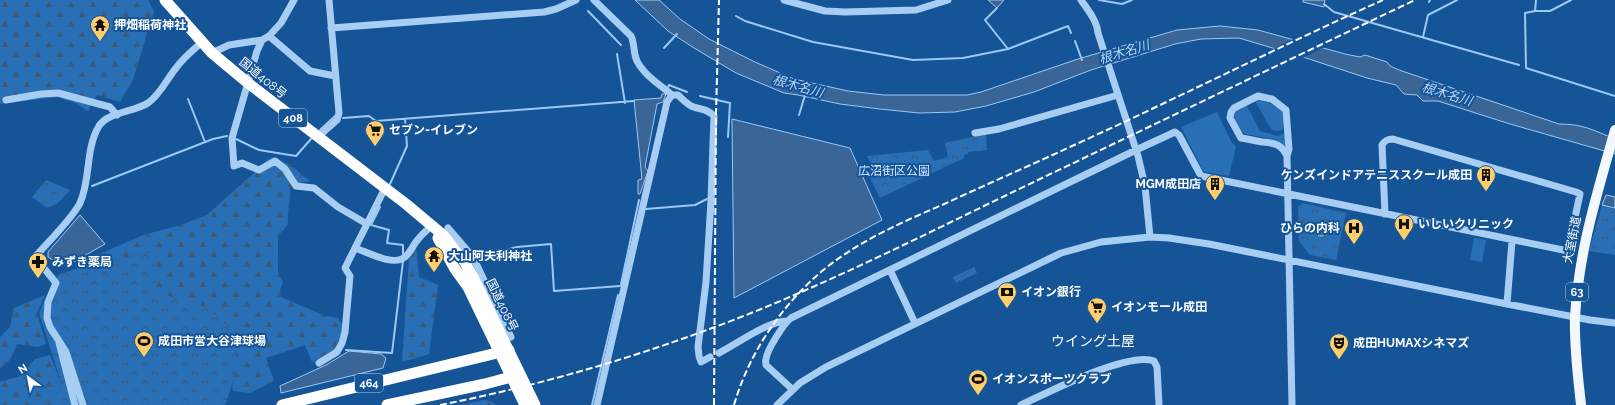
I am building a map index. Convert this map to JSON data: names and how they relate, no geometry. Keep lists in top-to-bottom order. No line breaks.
{"streets":{"highway":["国道408号","408","464"],"main road":["大室街道","63"]},"crossings":[["国道408号","464"]],"districts":["ウイング土屋"],"water":["根木名川"],"parks":["広沼街区公園"],"places":{"temple":["押畑稲荷神社","大山阿夫利神社"],"supermarket":["セブン-イレブン","イオンモール成田"],"building":["ケンズインドアテニススクール成田","MGM成田店"],"hospital":["いしいクリニック","ひらの内科"],"pharmacy":["みずき薬局"],"bank":["イオン銀行"],"sports":["成田市営大谷津球場","イオンスポーツクラブ"],"theatre":["成田HUMAXシネマズ"]},"north":"top left"}
